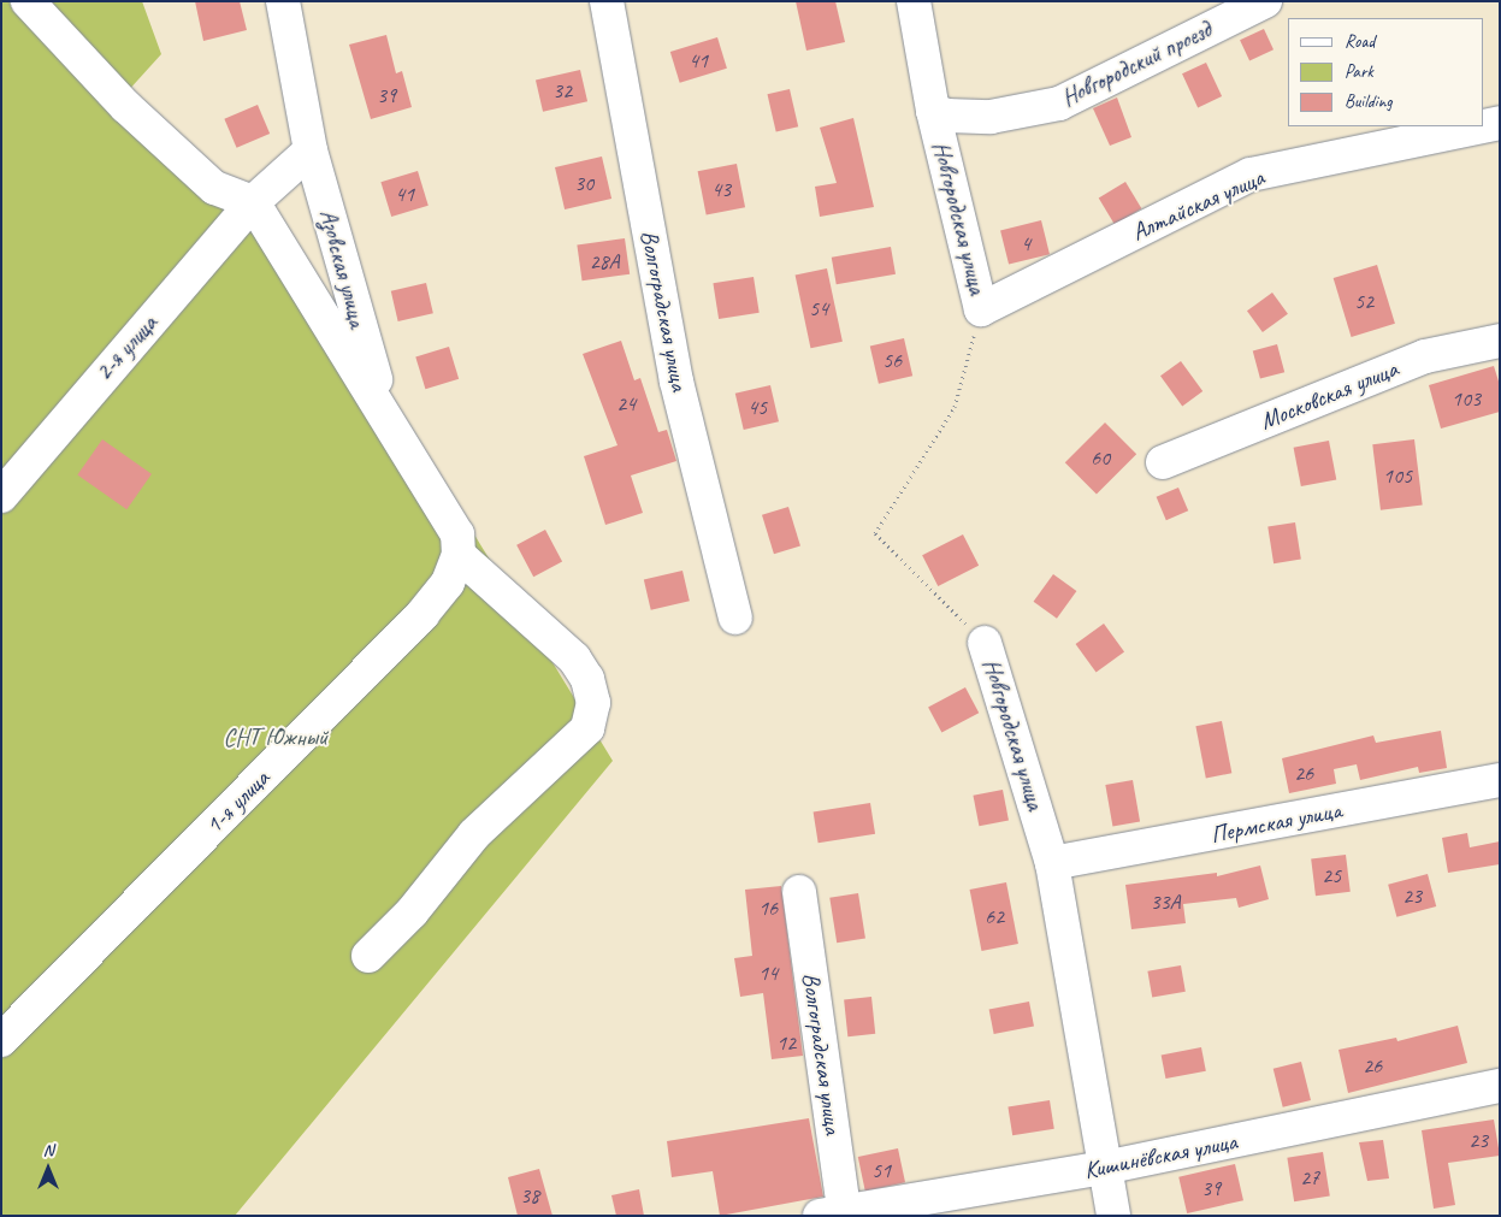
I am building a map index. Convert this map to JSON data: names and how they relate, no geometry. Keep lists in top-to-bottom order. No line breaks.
{"streets":{"street":["Новгородский проезд","Алтайская улица","Новгородская улица","Азовская улица","Волгоградская улица","2-я улица","Московская улица","1-я улица","Пермская улица","Кишинёвская улица"]},"crossings":[["Новгородский проезд","Новгородская улица"],["Алтайская улица","Новгородская улица"],["Новгородская улица","Пермская улица"],["Новгородская улица","Кишинёвская улица"],["Азовская улица","2-я улица"],["Волгоградская улица","Кишинёвская улица"]],"parks":["СНТ Южный"],"house_numbers":["41","32","39","30","43","41","4","28А","52","54","56","103","24","45","60","105","26","25","23","33А","16","62","14","12","26","23","51","27","39","38"],"legend":["Road","Park","Building"],"north":"top"}
